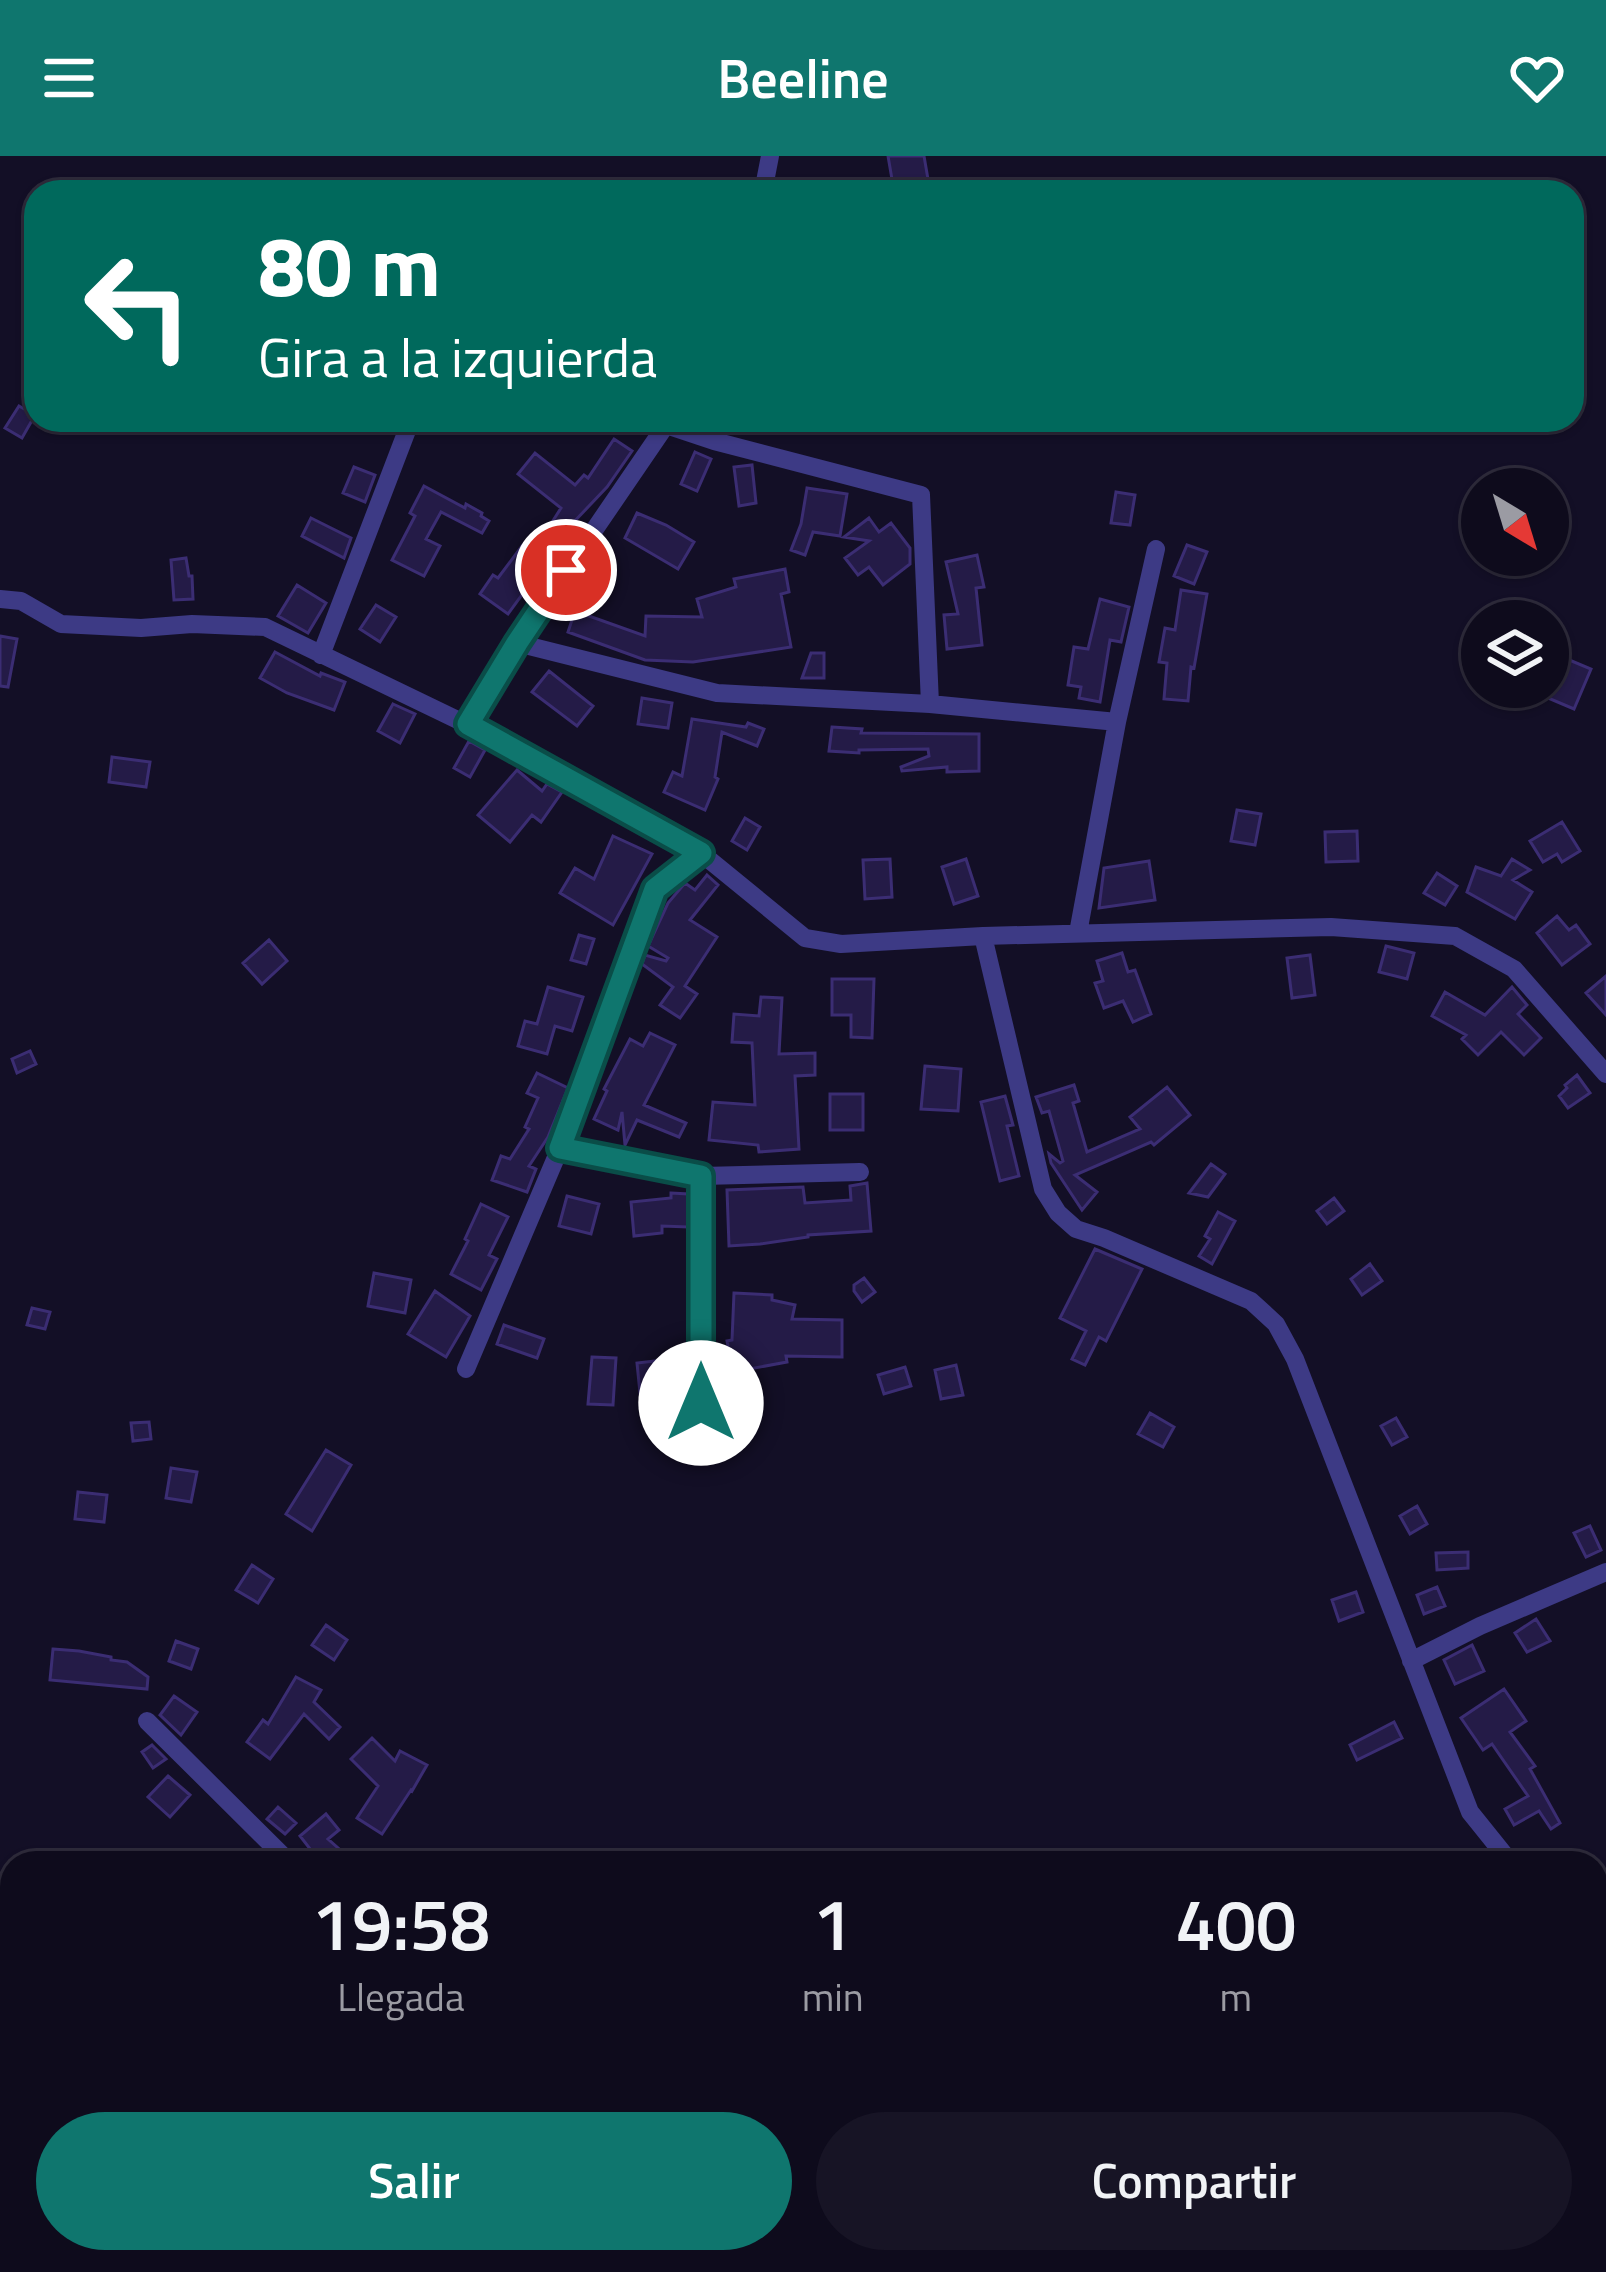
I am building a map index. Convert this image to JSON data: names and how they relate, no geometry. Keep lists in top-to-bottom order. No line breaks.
{"north":"bottom right","page":{"header":"Beeline","turn":["80 m","Gira a la izquierda"],"eta":["19:58","Llegada","1","min","400","m"],"buttons":["Salir","Compartir"]}}
